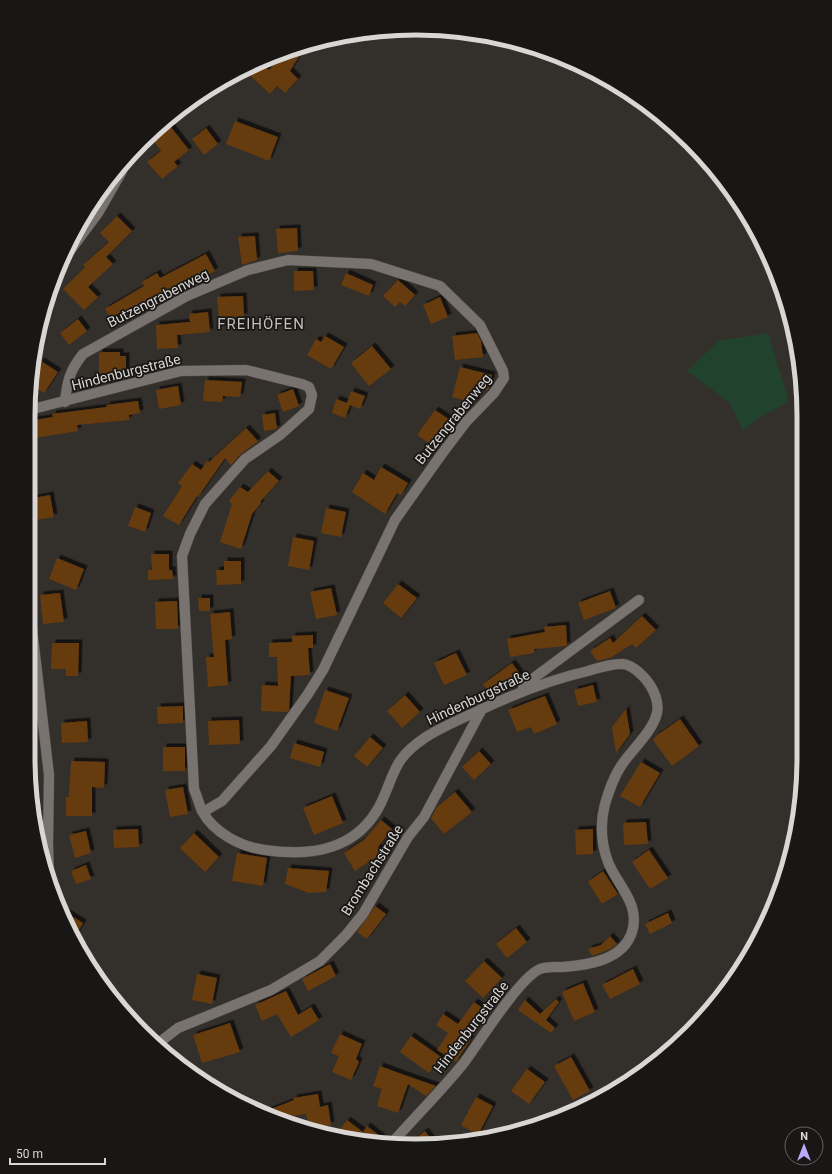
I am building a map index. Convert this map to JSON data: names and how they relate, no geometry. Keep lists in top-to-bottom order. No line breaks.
{"streets":{"street":["Butzengrabenweg","Hindenburgstraße","Brombachstraße"]},"crossings":[["Butzengrabenweg","Hindenburgstraße"],["Hindenburgstraße","Brombachstraße"]],"districts":["FREIHÖFEN"],"scale_bar":"50 m","north":"top"}
